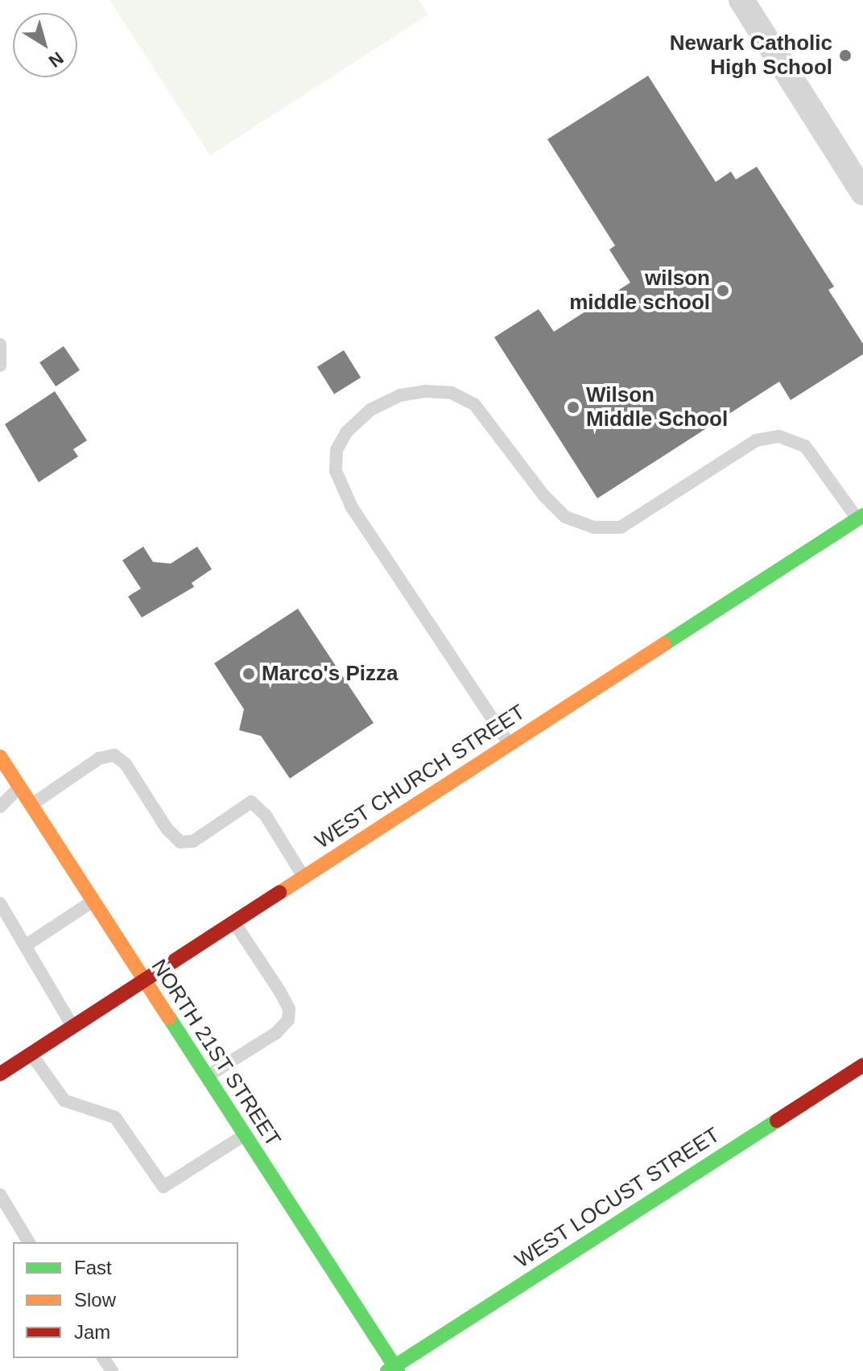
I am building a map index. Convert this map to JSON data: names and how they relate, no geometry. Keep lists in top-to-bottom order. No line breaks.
{"streets":{"street":["WEST CHURCH STREET","NORTH 21ST STREET","WEST LOCUST STREET"]},"crossings":[["WEST CHURCH STREET","NORTH 21ST STREET"],["NORTH 21ST STREET","WEST LOCUST STREET"]],"places":["Newark Catholic High School","wilson middle school","Wilson Middle School","Marco's Pizza"],"legend":["Fast","Slow","Jam"],"north":"bottom right"}
